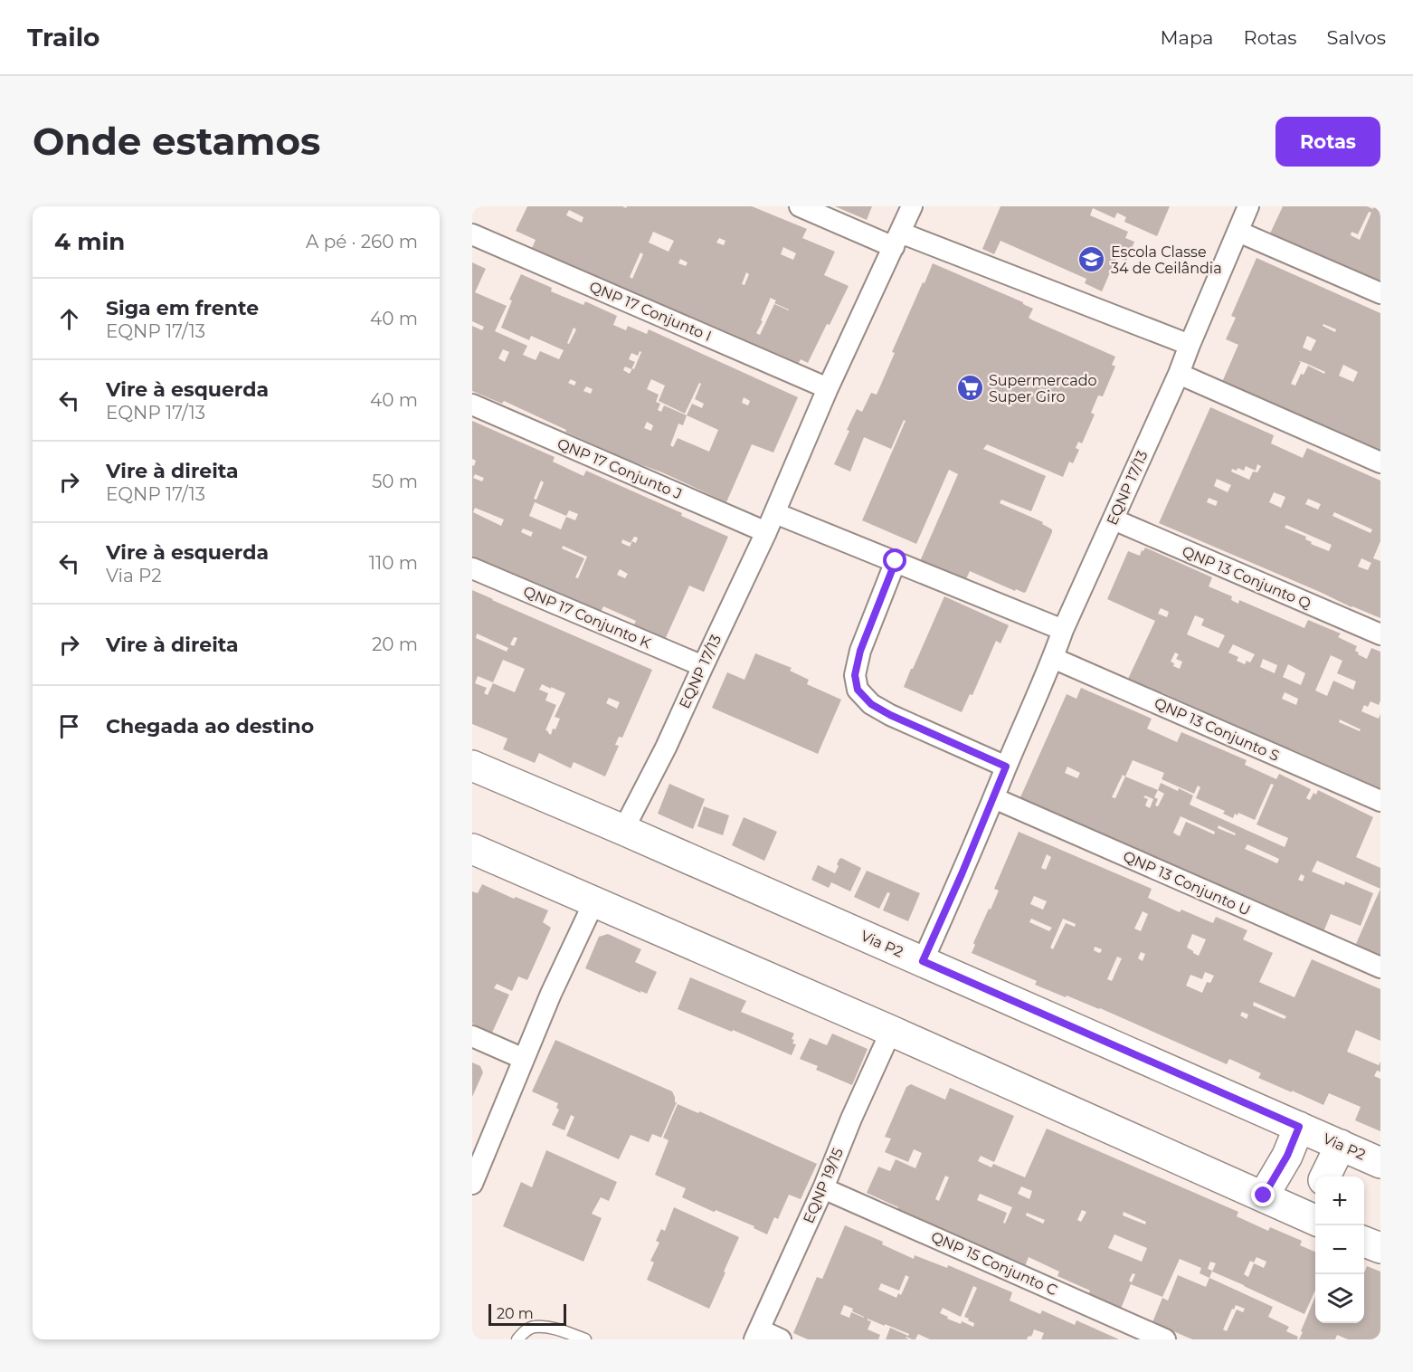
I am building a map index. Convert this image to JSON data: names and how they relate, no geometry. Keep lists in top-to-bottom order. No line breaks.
{"streets":{"main road":["Via P2"],"street":["QNP 17 Conjunto I","QNP 17 Conjunto J","EQNP 17/13","QNP 13 Conjunto Q","QNP 17 Conjunto K","QNP 13 Conjunto S","QNP 13 Conjunto U","EQNP 19/15","QNP 15 Conjunto C"]},"crossings":[["QNP 17 Conjunto I","EQNP 17/13"],["QNP 17 Conjunto J","EQNP 17/13"],["EQNP 17/13","QNP 13 Conjunto Q"],["EQNP 17/13","QNP 17 Conjunto K"],["EQNP 17/13","QNP 13 Conjunto S"],["EQNP 17/13","QNP 13 Conjunto U"],["EQNP 17/13","Via P2"],["EQNP 19/15","QNP 15 Conjunto C"]],"places":{"school or university":["Escola Classe 34 de Ceilândia"],"supermarket":["Supermercado Super Giro"]},"scale_bar":"20 m","page":{"header":"Trailo","nav":["Mapa","Rotas","Salvos"],"buttons":"Rotas","title":"Onde estamos","heading":["4 min","A pé · 260 m"],"list":[["Siga em frente","EQNP 17/13","40 m"],["Vire à esquerda","EQNP 17/13","40 m"],["Vire à direita","EQNP 17/13","50 m"],["Vire à esquerda","Via P2","110 m"],["Vire à direita","20 m"],"Chegada ao destino"],"map_buttons":["+","−"],"scale":"20 m"}}
